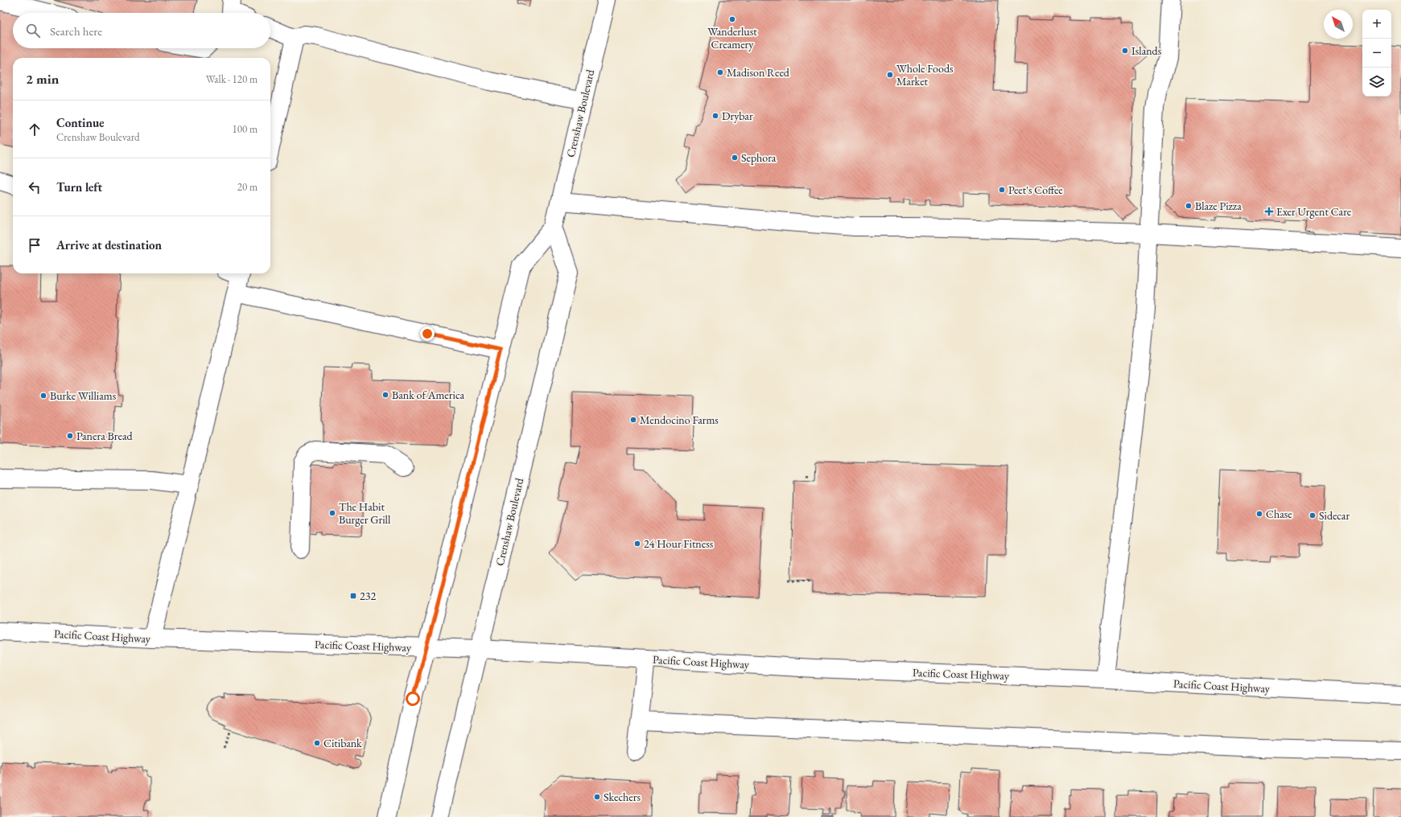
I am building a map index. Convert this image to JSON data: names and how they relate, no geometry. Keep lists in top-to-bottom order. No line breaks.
{"streets":{"main road":["Crenshaw Boulevard","Pacific Coast Highway"]},"crossings":[["Crenshaw Boulevard","Pacific Coast Highway"]],"places":{"other":["Wanderlust Creamery","Islands","Madison Reed","Whole Foods Market","Drybar","Sephora","Peet's Coffee","Blaze Pizza","Bank of America","Burke Williams","Mendocino Farms","Panera Bread","The Habit Burger Grill","Chase","Sidecar","24 Hour Fitness","Citibank","Skechers"],"health":["Exer Urgent Care"],"transit":["232"]},"north":"top left","page":{"map_buttons":["+","−"],"search":"Search here","heading":["2 min","Walk · 120 m"],"list":[["Continue","Crenshaw Boulevard","100 m"],["Turn left","20 m"],"Arrive at destination"]}}
